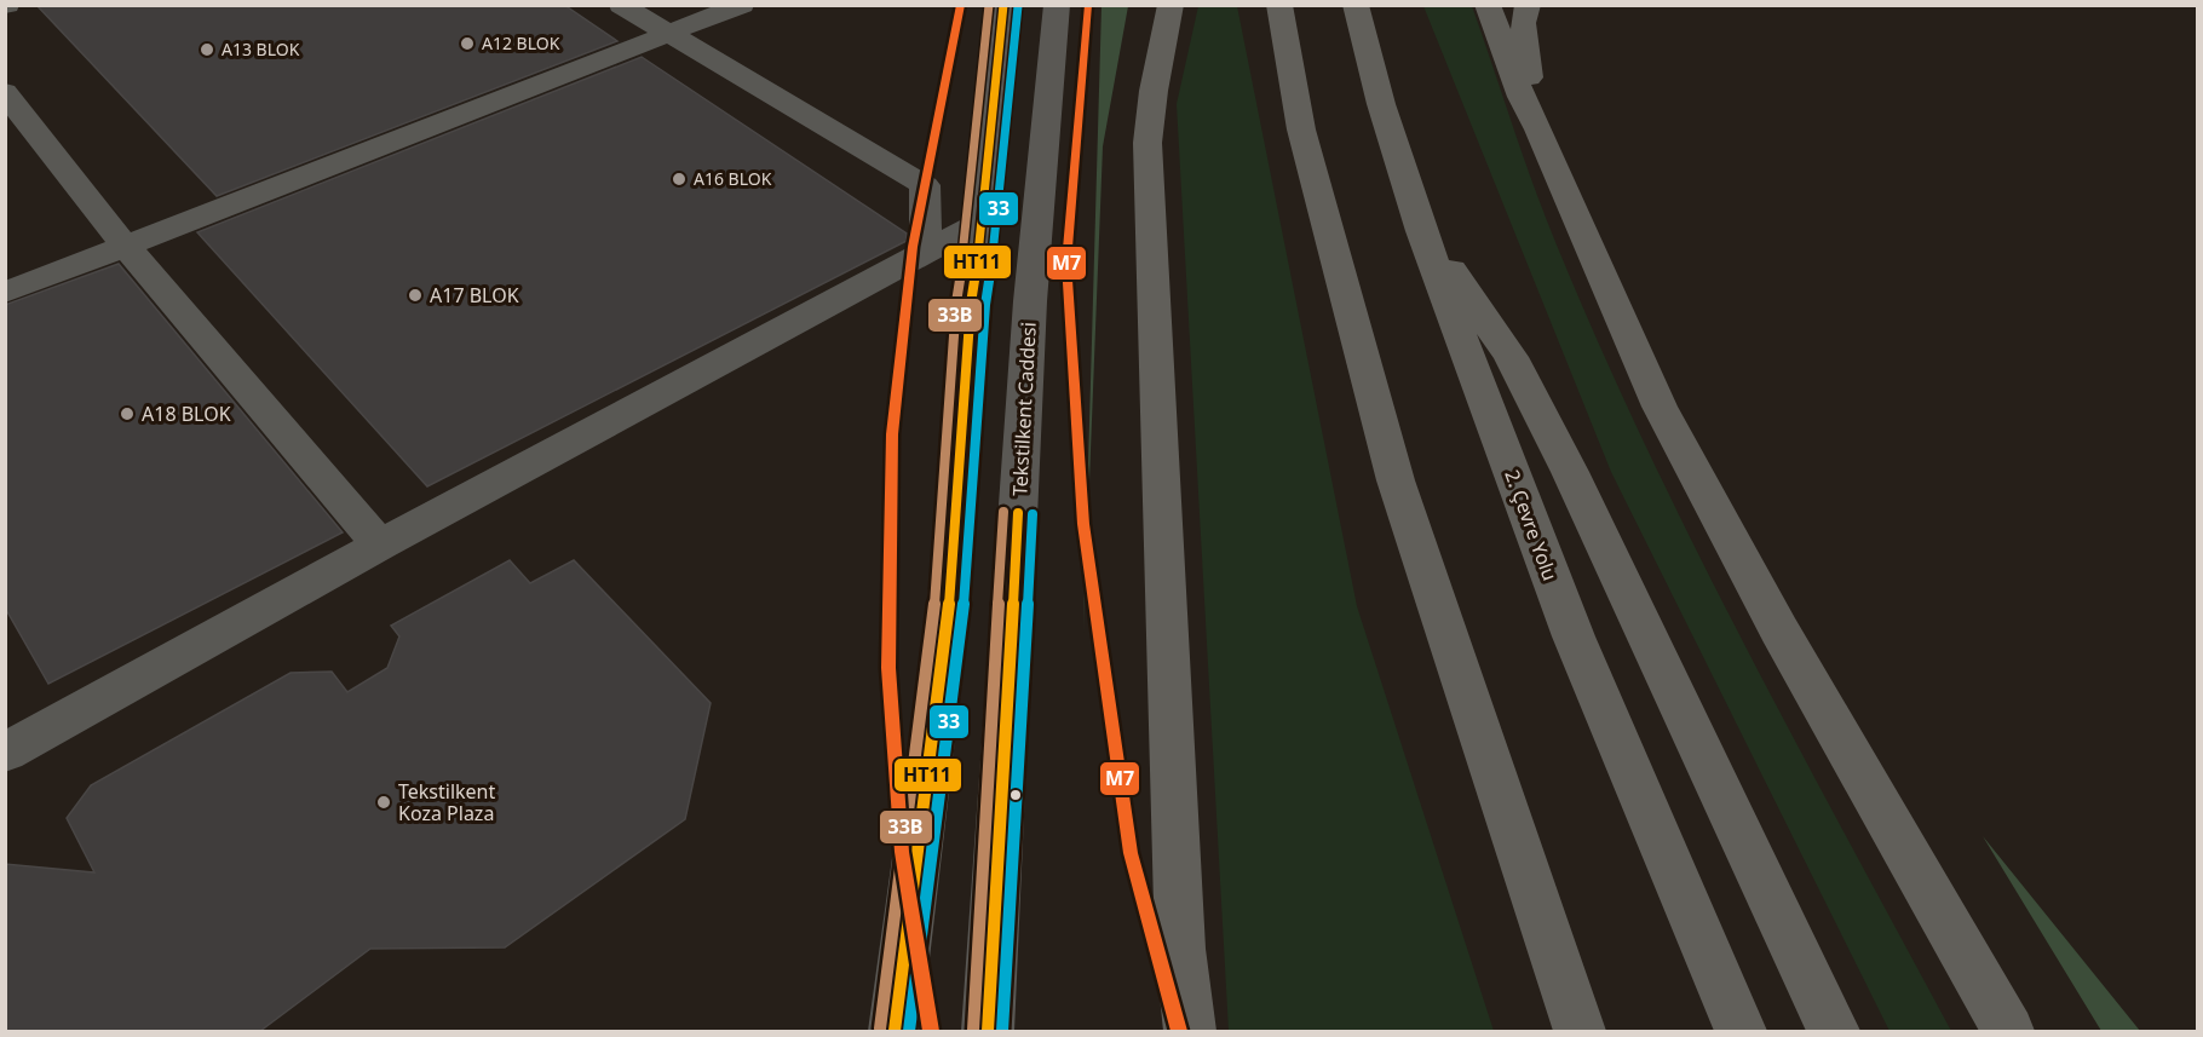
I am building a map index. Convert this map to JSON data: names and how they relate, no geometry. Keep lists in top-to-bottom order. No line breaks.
{"streets":{"highway":["2. Çevre Yolu"],"main road":["Tekstilkent Caddesi"]},"places":["A12 BLOK","A13 BLOK","A16 BLOK","A17 BLOK","A18 BLOK","Tekstilkent Koza Plaza"],"lines":["transit line M7","transit line HT11","transit line 33B","transit line 33"]}
